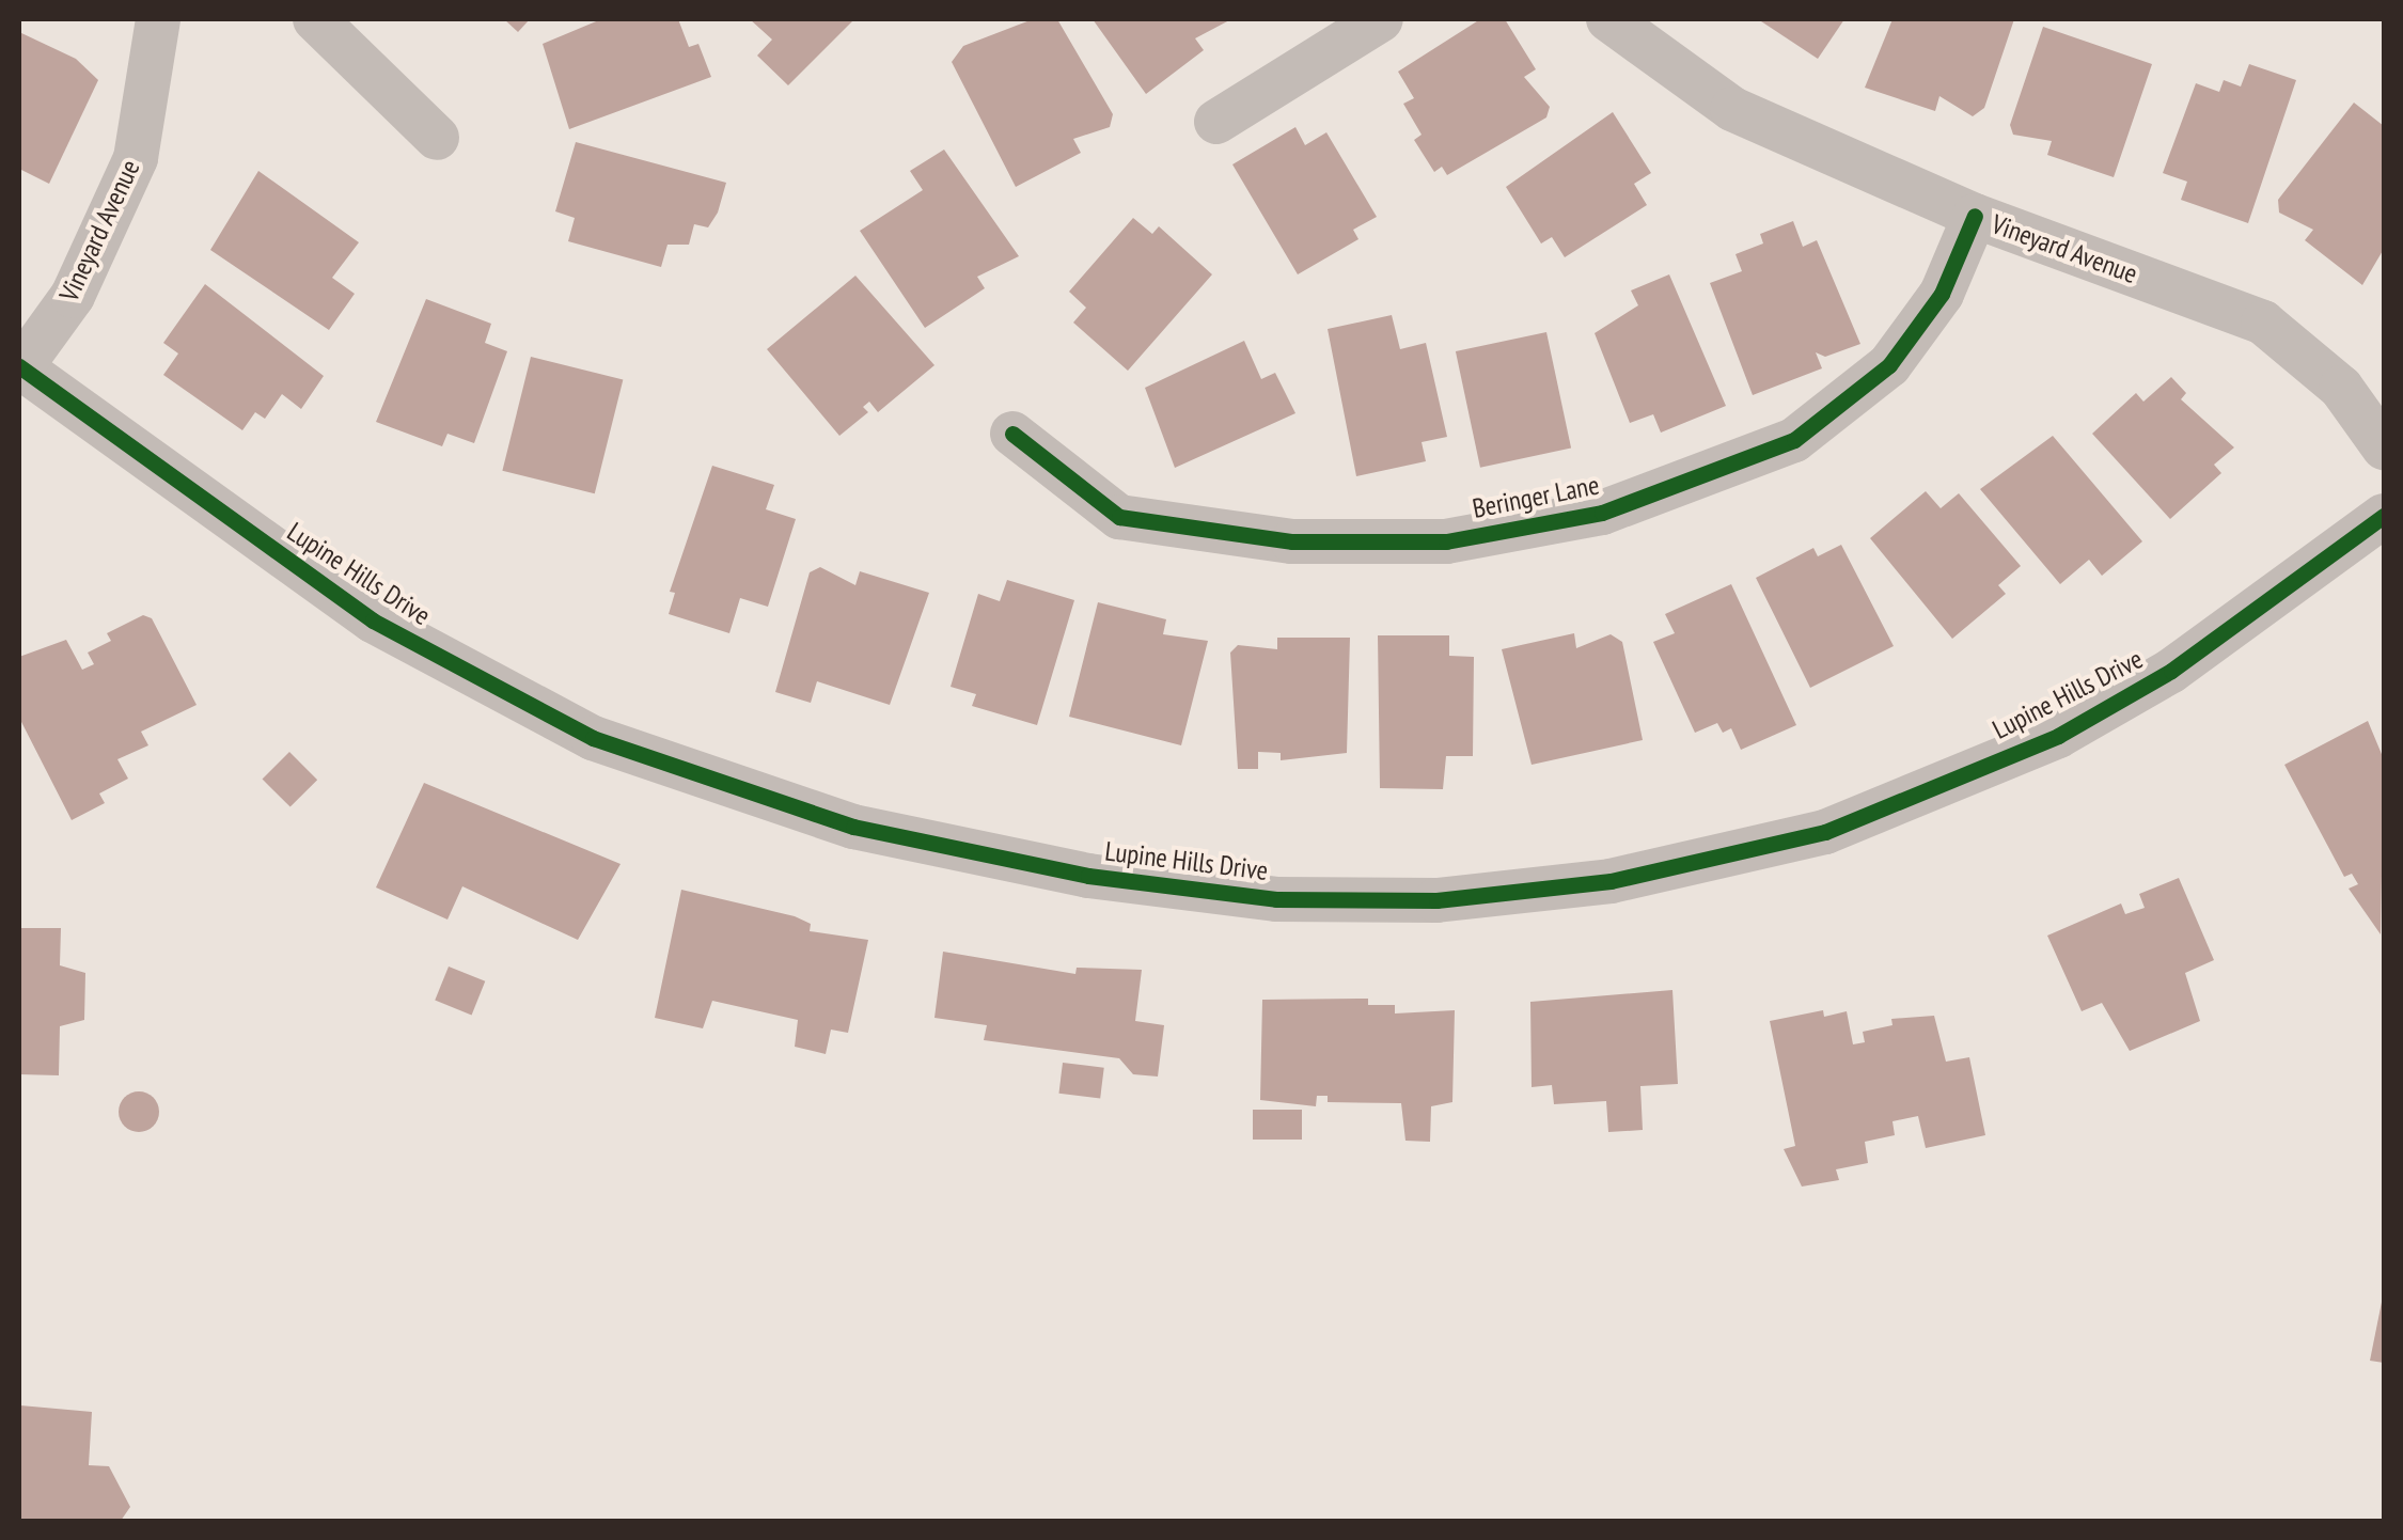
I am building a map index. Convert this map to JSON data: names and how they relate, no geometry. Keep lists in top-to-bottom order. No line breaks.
{"streets":{"street":["Vineyard Avenue","Beringer Lane","Lupine Hills Drive"]},"crossings":[["Vineyard Avenue","Beringer Lane"],["Vineyard Avenue","Lupine Hills Drive"]]}
